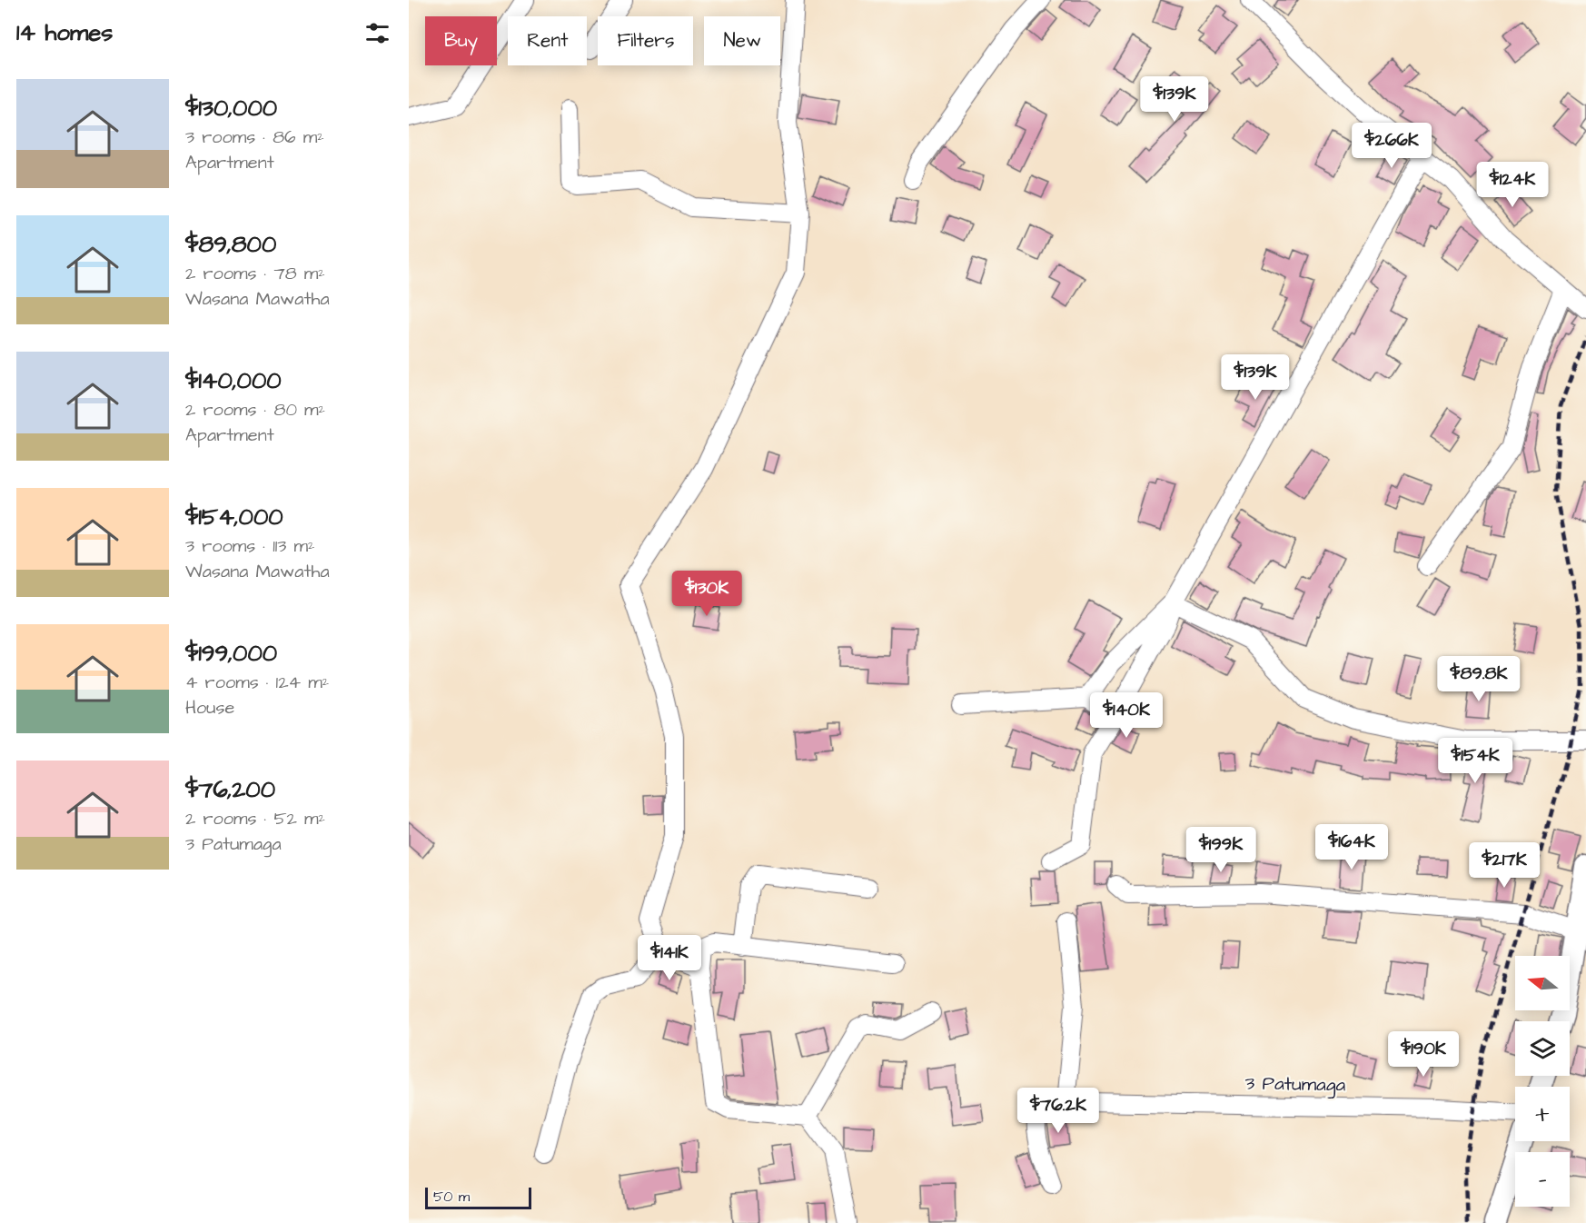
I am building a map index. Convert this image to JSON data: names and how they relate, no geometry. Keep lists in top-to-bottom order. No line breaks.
{"streets":{"street":["3 Patumaga"]},"scale_bar":"50 m","north":"left","page":{"heading":"14 homes","chip":["Buy","Rent","Filters","New"],"list":[{"name":"$130,000","note":"3 rooms · 86 m² · Apartment"},{"name":"$89,800","note":"2 rooms · 78 m² · Wasana Mawatha"},{"name":"$140,000","note":"2 rooms · 80 m² · Apartment"},{"name":"$154,000","note":"3 rooms · 113 m² · Wasana Mawatha"},{"name":"$199,000","note":"4 rooms · 124 m² · House"},{"name":"$76,200","note":"2 rooms · 52 m² · 3 Patumaga"}],"price":["$139K","$266K","$124K","$139K","$130K","$89.8K","$140K","$154K","$164K","$199K","$217K","$141K","$190K","$76.2K"],"map_buttons":["+","−"],"scale":"50 m"}}
